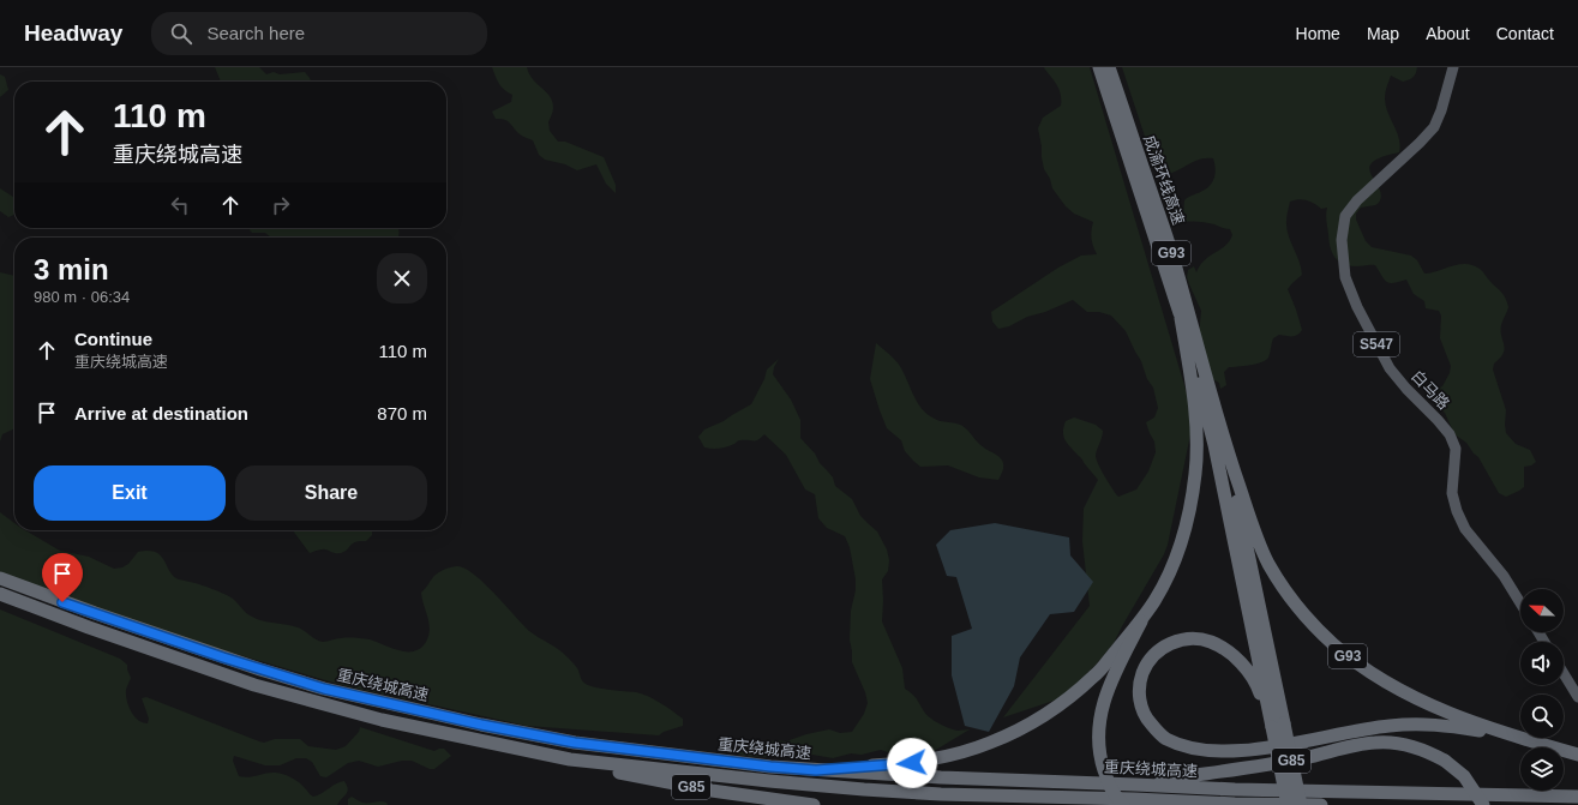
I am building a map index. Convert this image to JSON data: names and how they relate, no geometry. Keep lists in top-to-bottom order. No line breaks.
{"streets":{"highway":["成渝环线高速","G93","重庆绕城高速","G85"],"main road":["S547","白马路"]},"crossings":[["成渝环线高速","G93"],["重庆绕城高速","G85"]],"north":"left","page":{"header":"Headway","search":"Search here","nav":["Home","Map","About","Contact"],"turn":["110 m","重庆绕城高速"],"heading":["3 min","980 m · 06:34"],"list":[{"name":"Continue","note":"重庆绕城高速","value":"110 m"},{"name":"Arrive at destination","value":"870 m"}],"buttons":["Exit","Share"]}}
